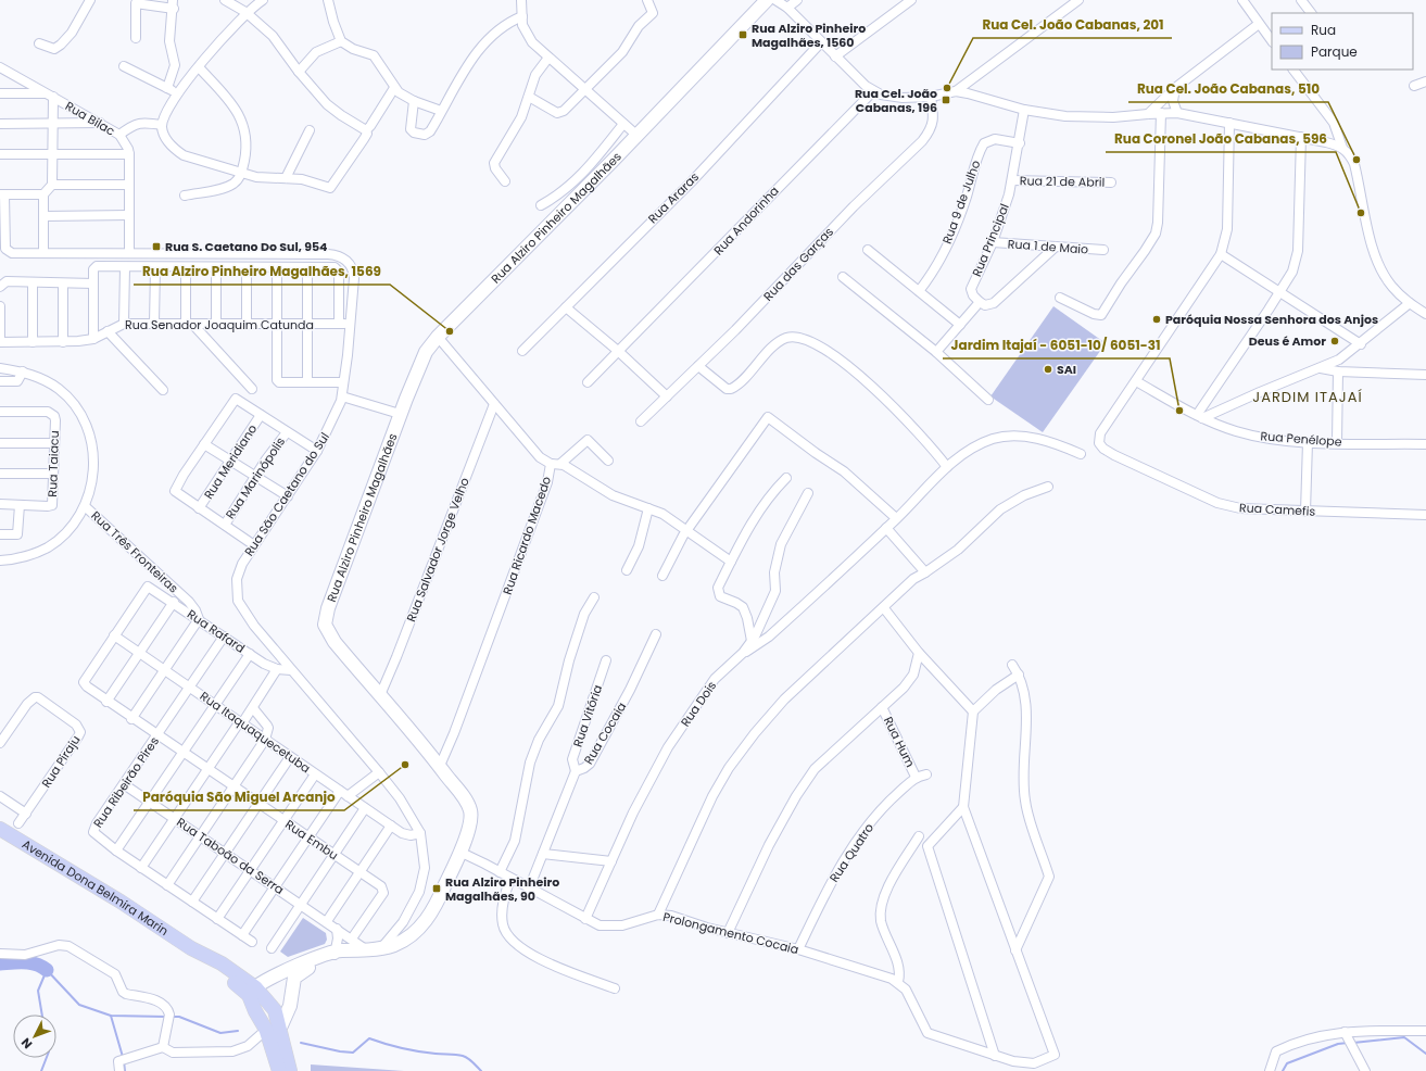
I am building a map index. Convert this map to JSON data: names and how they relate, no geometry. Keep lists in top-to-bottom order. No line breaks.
{"streets":{"main road":["Avenida Dona Belmira Marin"],"street":["Rua Bilac","Rua 21 de Abril","Rua Araras","Rua 9 de Julho","Rua Alziro Pinheiro Magalhães","Rua Andorinha","Rua Principal","Rua 1 de Maio","Rua das Garças","Rua Senador Joaquim Catunda","Rua Penélope","Rua Meridiano","Rua Taiacu","Rua Marinópolis","Rua São Caetano do Sul","Rua Camefis","Rua Ricardo Macedo","Rua Salvador Jorge Velho","Rua Três Fronteiras","Rua Rafard","Rua Dois","Rua Vitória","Rua Itaquaquecetuba","Rua Cocaia","Rua Hum","Rua Piraju","Rua Ribeirão Pires","Rua Embu","Rua Quatro","Rua Taboão da Serra","Prolongamento Cocaia"]},"crossings":[["Rua Bilac","Rua São Caetano do Sul"],["Rua 21 de Abril","Rua Principal"],["Rua 9 de Julho","Rua Principal"],["Rua Alziro Pinheiro Magalhães","Rua São Caetano do Sul"],["Rua Alziro Pinheiro Magalhães","Rua Ricardo Macedo"],["Rua Alziro Pinheiro Magalhães","Rua Salvador Jorge Velho"],["Rua Alziro Pinheiro Magalhães","Rua Taboão da Serra"],["Rua Alziro Pinheiro Magalhães","Avenida Dona Belmira Marin"],["Rua Alziro Pinheiro Magalhães","Prolongamento Cocaia"],["Rua Principal","Rua 1 de Maio"],["Rua Senador Joaquim Catunda","Rua São Caetano do Sul"],["Rua Penélope","Rua Camefis"],["Rua São Caetano do Sul","Rua Rafard"],["Rua São Caetano do Sul","Rua Itaquaquecetuba"],["Rua Ricardo Macedo","Rua Salvador Jorge Velho"],["Rua Três Fronteiras","Rua Rafard"],["Rua Rafard","Rua Itaquaquecetuba"],["Rua Rafard","Rua Ribeirão Pires"],["Rua Rafard","Rua Embu"],["Rua Dois","Prolongamento Cocaia"],["Rua Vitória","Rua Cocaia"],["Rua Itaquaquecetuba","Rua Ribeirão Pires"],["Rua Itaquaquecetuba","Rua Embu"],["Rua Cocaia","Prolongamento Cocaia"],["Rua Hum","Rua Quatro"],["Rua Ribeirão Pires","Rua Embu"],["Rua Ribeirão Pires","Rua Taboão da Serra"],["Rua Embu","Rua Taboão da Serra"],["Rua Quatro","Prolongamento Cocaia"]],"districts":["JARDIM ITAJAÍ"],"places":{"transit":["Rua Alziro Pinheiro Magalhães, 1560","Rua Cel. João Cabanas, 196","Rua S. Caetano Do Sul, 954","Rua Alziro Pinheiro Magalhães, 90"],"other":["Rua Cel. João Cabanas, 201","Rua Cel. João Cabanas, 510","Rua Coronel João Cabanas, 596","Paróquia Nossa Senhora dos Anjos","Rua Alziro Pinheiro Magalhães, 1569","Deus é Amor","SAI","Jardim Itajaí - 6051-10/ 6051-31","Paróquia São Miguel Arcanjo"]},"legend":["Rua","Parque"],"north":"bottom left"}
